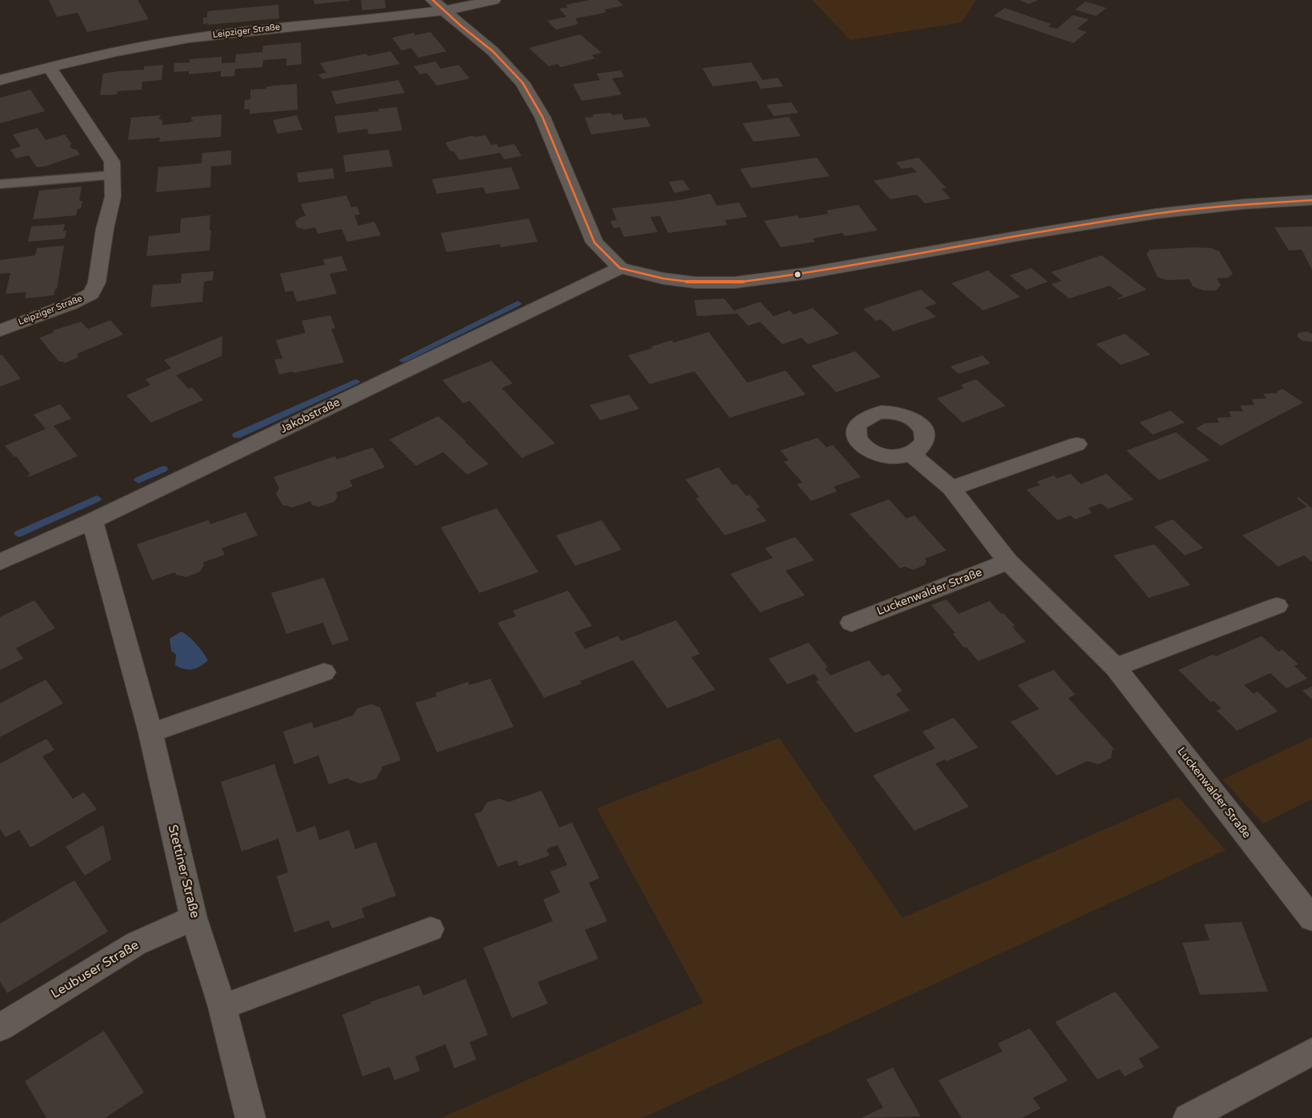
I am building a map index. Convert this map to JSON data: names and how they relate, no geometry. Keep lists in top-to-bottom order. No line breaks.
{"streets":{"street":["Leipziger Straße","Jakobstraße","Luckenwalder Straße","Stettiner Straße","Leubuser Straße"]},"crossings":[["Jakobstraße","Stettiner Straße"],["Stettiner Straße","Leubuser Straße"]]}
